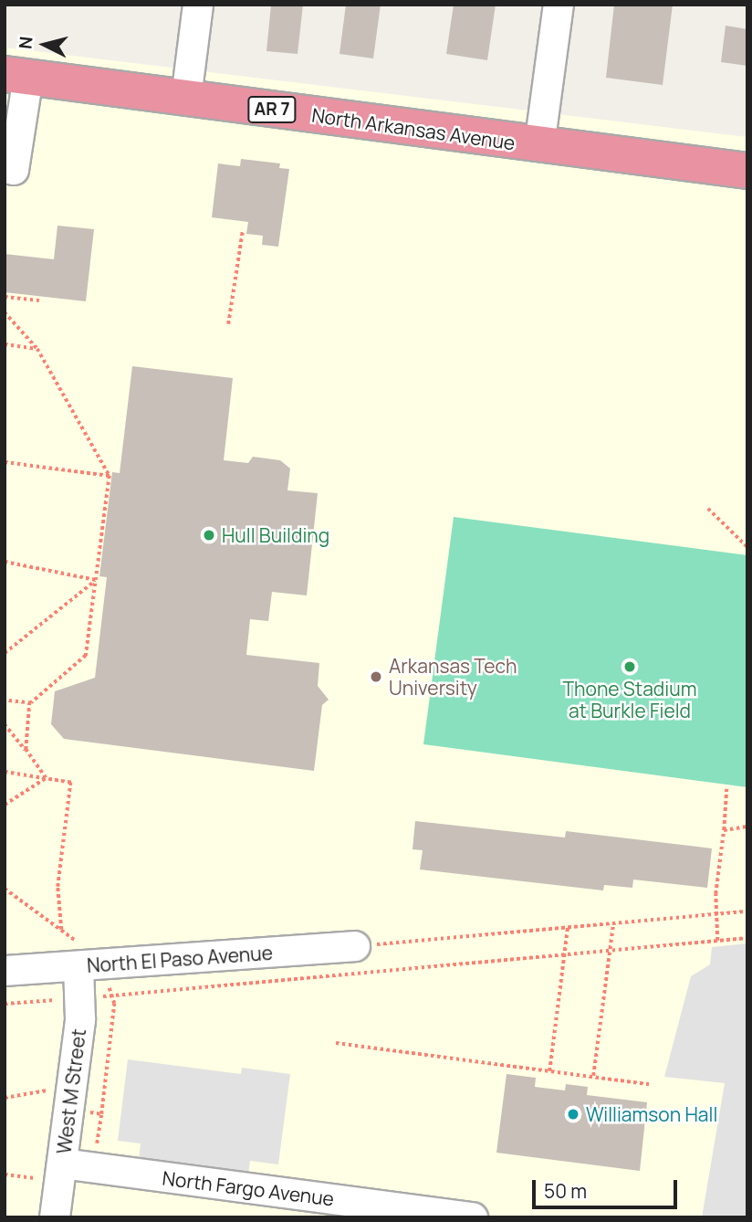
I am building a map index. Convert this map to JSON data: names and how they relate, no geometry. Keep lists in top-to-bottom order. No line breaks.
{"streets":{"highway":["AR 7","North Arkansas Avenue"],"street":["North El Paso Avenue","West M Street","North Fargo Avenue"]},"crossings":[["North El Paso Avenue","West M Street"],["West M Street","North Fargo Avenue"]],"places":["Hull Building","Thone Stadium at Burkle Field","Arkansas Tech University","Williamson Hall"],"scale_bar":"50 m","north":"left"}
